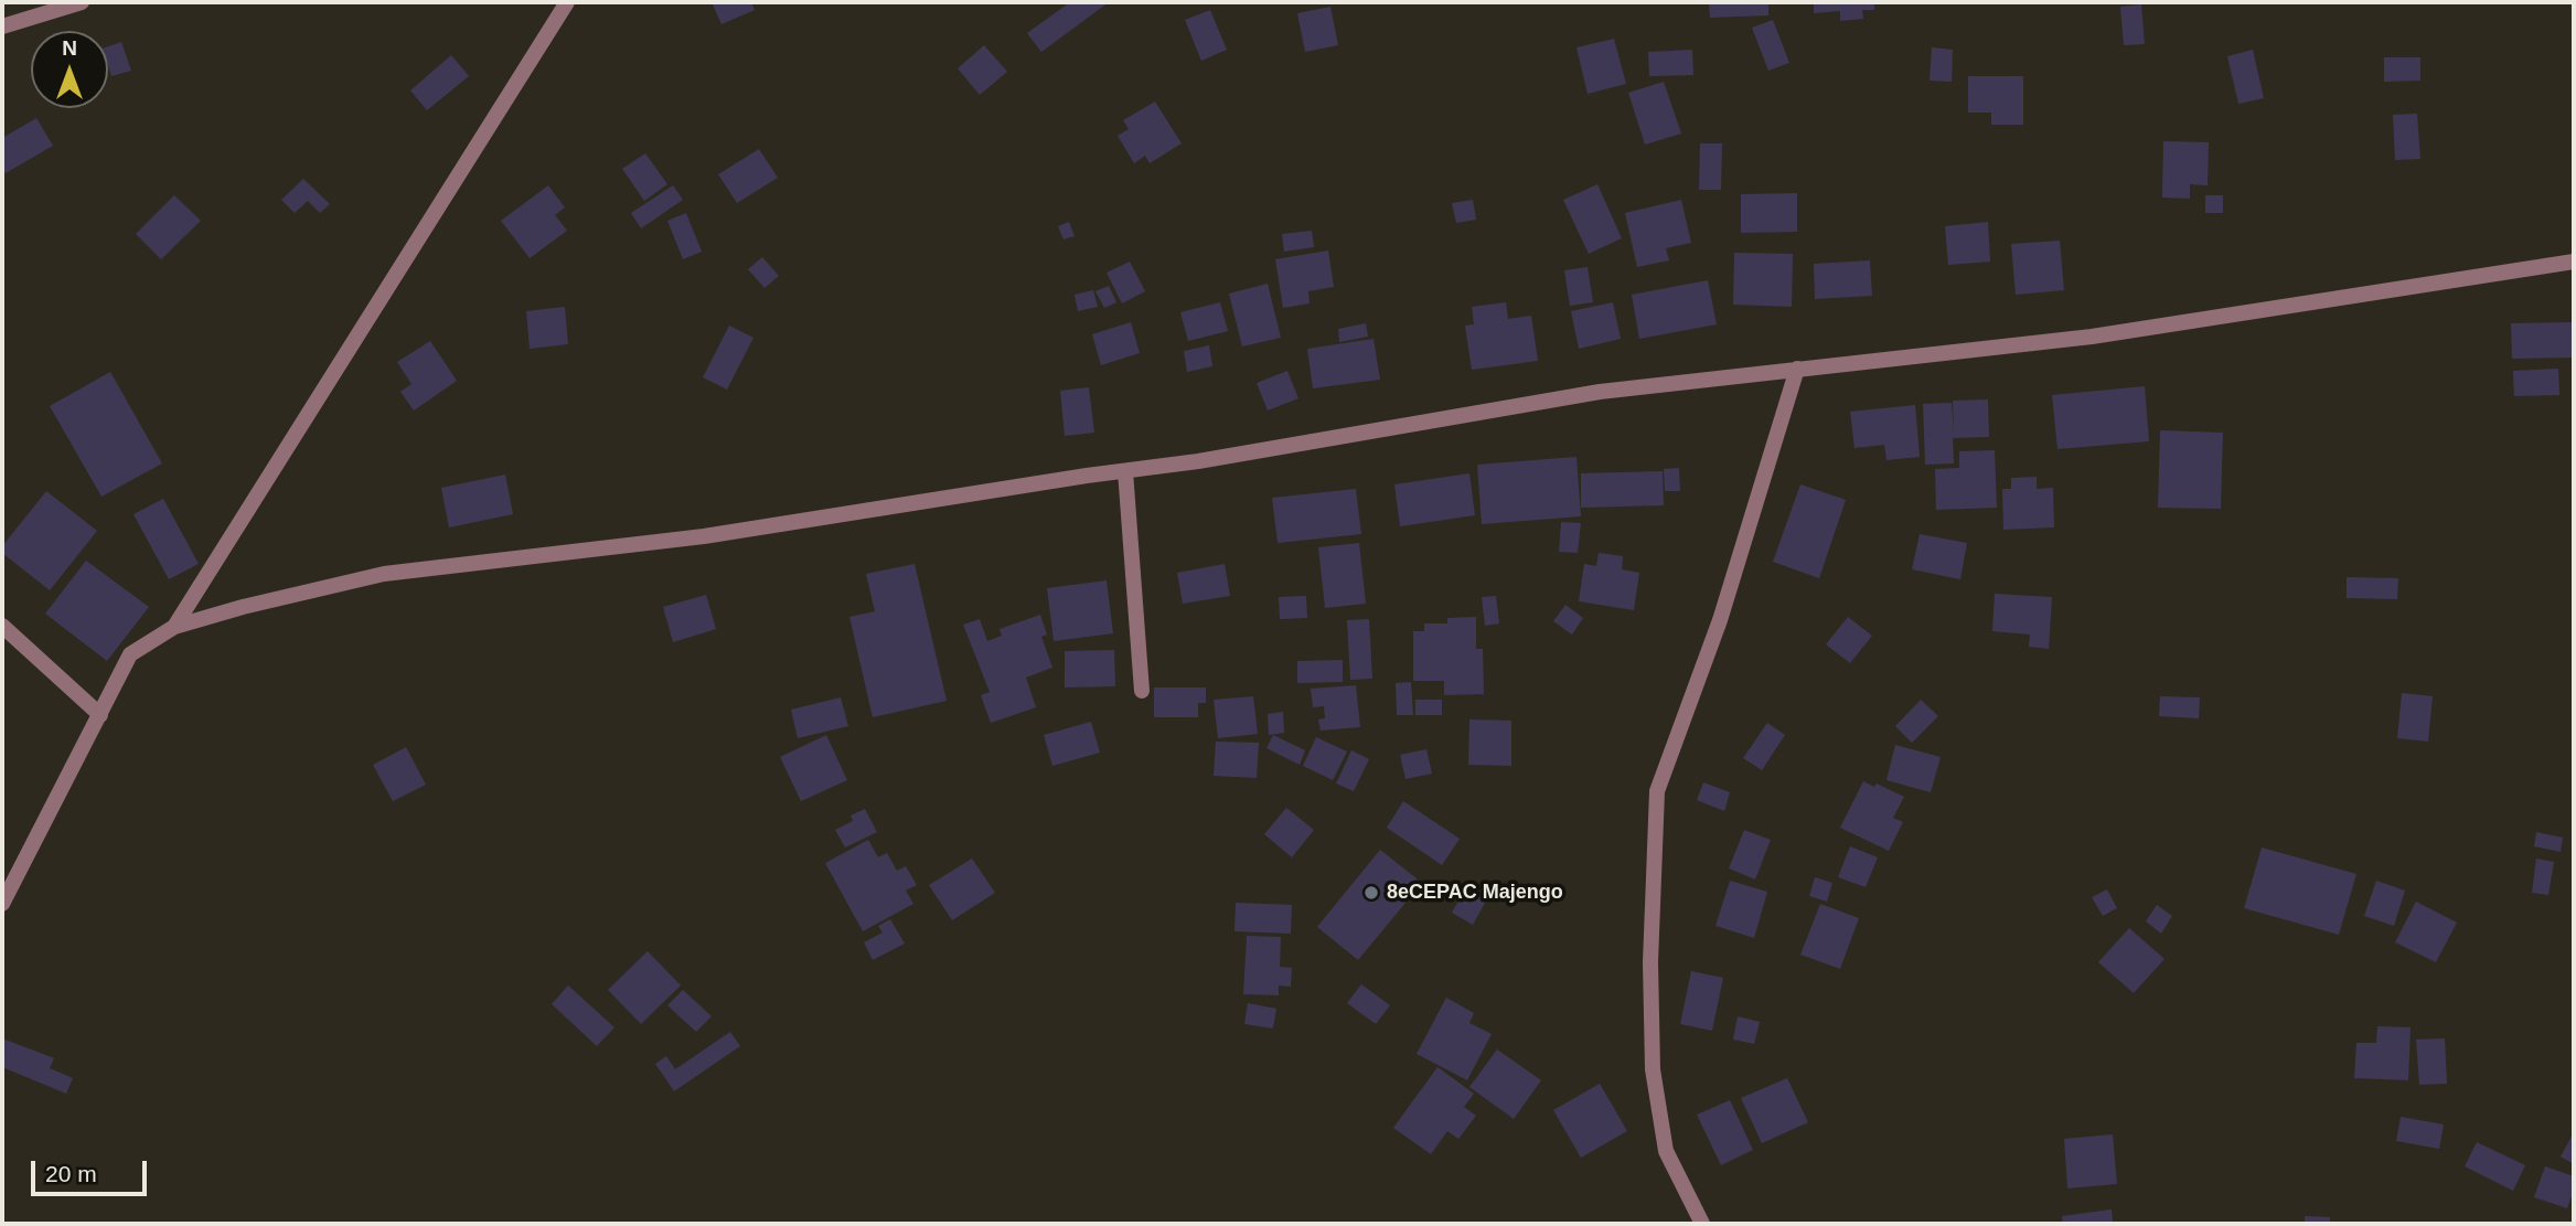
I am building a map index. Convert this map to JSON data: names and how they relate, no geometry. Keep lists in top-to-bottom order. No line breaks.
{"places":["8eCEPAC Majengo"],"scale_bar":"20 m","north":"top"}
